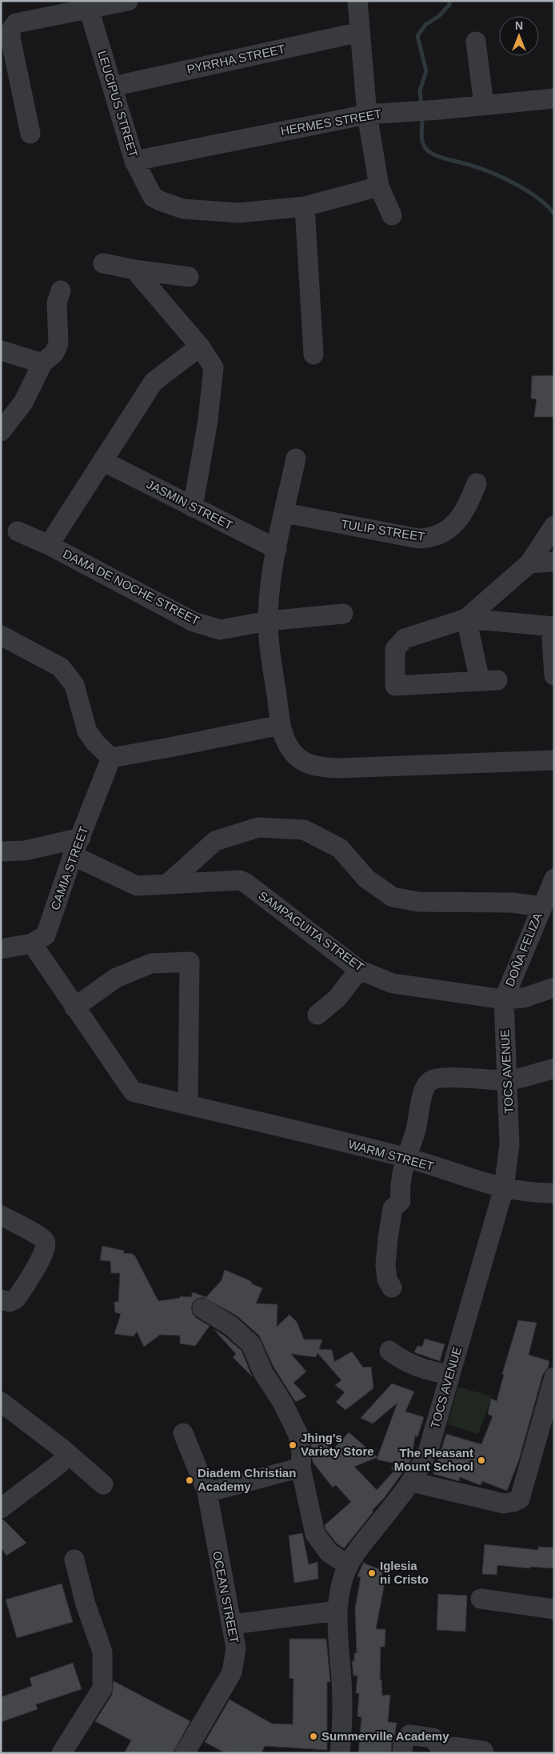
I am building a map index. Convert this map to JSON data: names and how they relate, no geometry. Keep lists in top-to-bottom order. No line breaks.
{"streets":{"street":["PYRRHA STREET","LEUCIPUS STREET","HERMES STREET","JASMIN STREET","TULIP STREET","DAMA DE NOCHE STREET","CAMIA STREET","SAMPAGUITA STREET","DOÑA FELIZA","TOCS AVENUE","WARM STREET","OCEAN STREET"]},"crossings":[["PYRRHA STREET","LEUCIPUS STREET"],["LEUCIPUS STREET","HERMES STREET"],["CAMIA STREET","SAMPAGUITA STREET"],["CAMIA STREET","WARM STREET"],["SAMPAGUITA STREET","DOÑA FELIZA"],["SAMPAGUITA STREET","TOCS AVENUE"],["DOÑA FELIZA","TOCS AVENUE"],["TOCS AVENUE","WARM STREET"]],"places":["Jhing's Variety Store","The Pleasant Mount School","Diadem Christian Academy","Iglesia ni Cristo","Summerville Academy"],"north":"top"}
